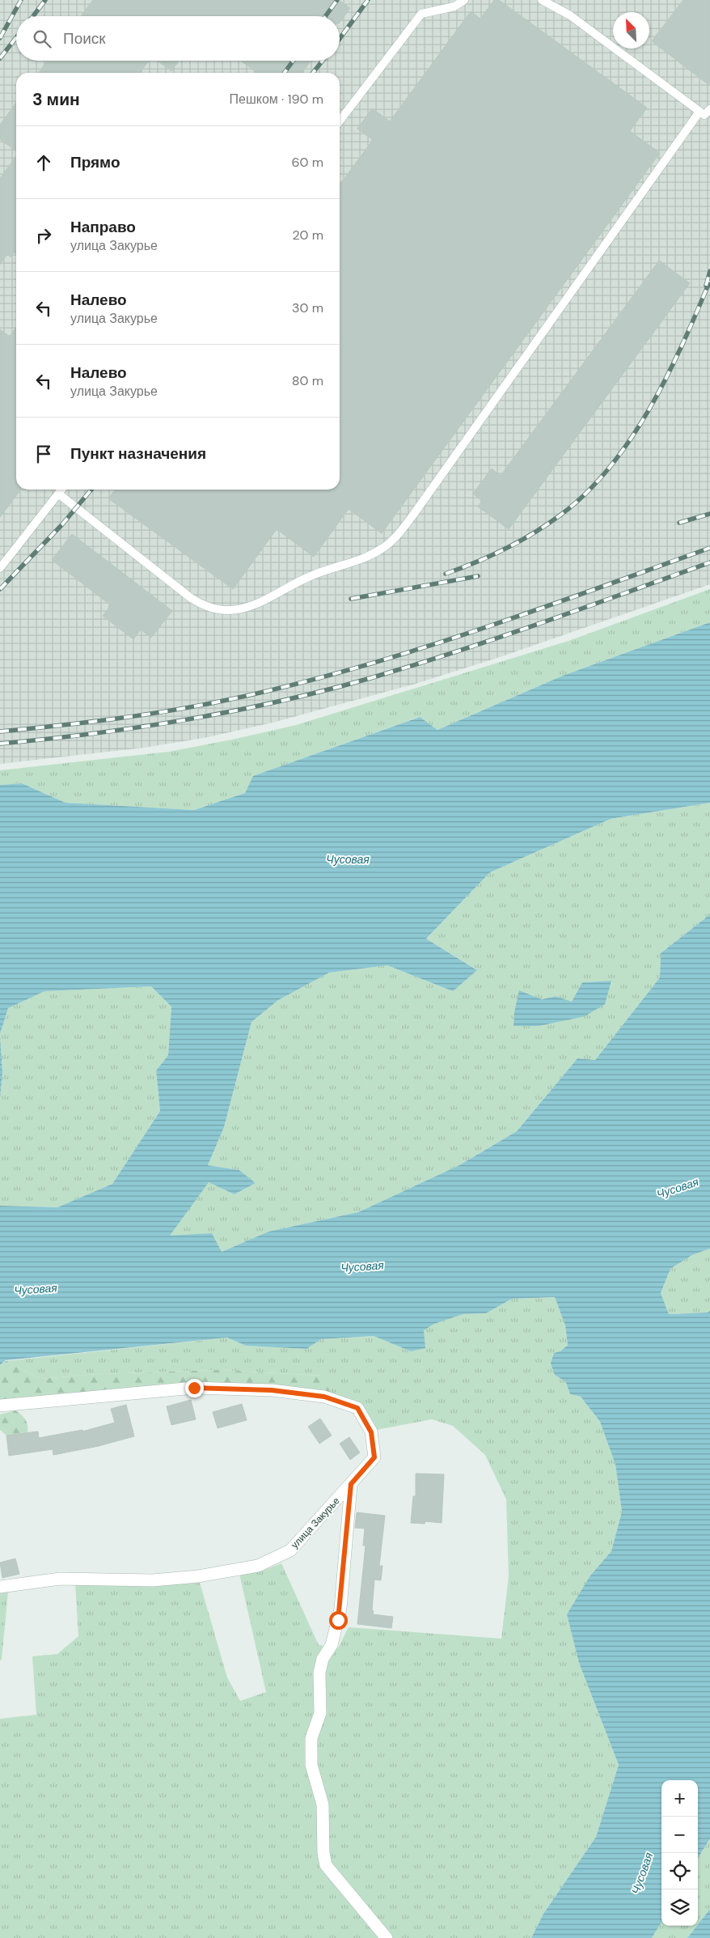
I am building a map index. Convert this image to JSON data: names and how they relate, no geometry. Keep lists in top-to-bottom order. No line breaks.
{"streets":{"street":["улица Закурье"]},"water":["Чусовая"],"north":"top left","page":{"search":"Поиск","heading":["3 мин","Пешком · 190 m"],"list":[["Прямо","60 m"],["Направо","улица Закурье","20 m"],["Налево","улица Закурье","30 m"],["Налево","улица Закурье","80 m"],"Пункт назначения"],"map_buttons":["+","−"]}}
